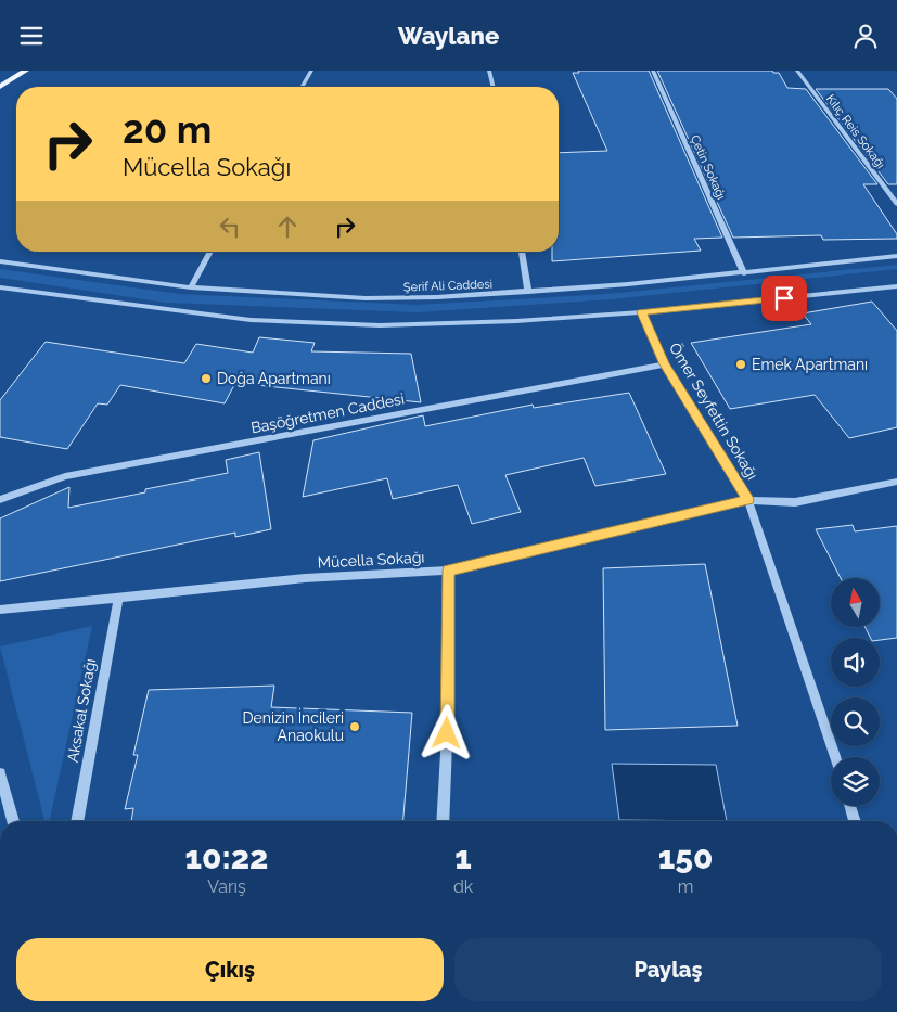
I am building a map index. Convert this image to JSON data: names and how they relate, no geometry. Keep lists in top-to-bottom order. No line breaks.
{"streets":{"street":["Kılıç Reis Sokağı","Çetin Sokağı","Şerif Ali Caddesi","Ömer Seyfettin Sokağı","Başöğretmen Caddesi","Mücella Sokağı","Aksakal Sokağı"]},"crossings":[["Çetin Sokağı","Şerif Ali Caddesi"],["Ömer Seyfettin Sokağı","Başöğretmen Caddesi"],["Ömer Seyfettin Sokağı","Mücella Sokağı"],["Mücella Sokağı","Aksakal Sokağı"]],"places":["Emek Apartmanı","Doğa Apartmanı","Denizin İncileri Anaokulu"],"north":"top","page":{"header":"Waylane","turn":["20 m","Mücella Sokağı"],"eta":["10:22","Varış","1","dk","150","m"],"buttons":["Çıkış","Paylaş"]}}
